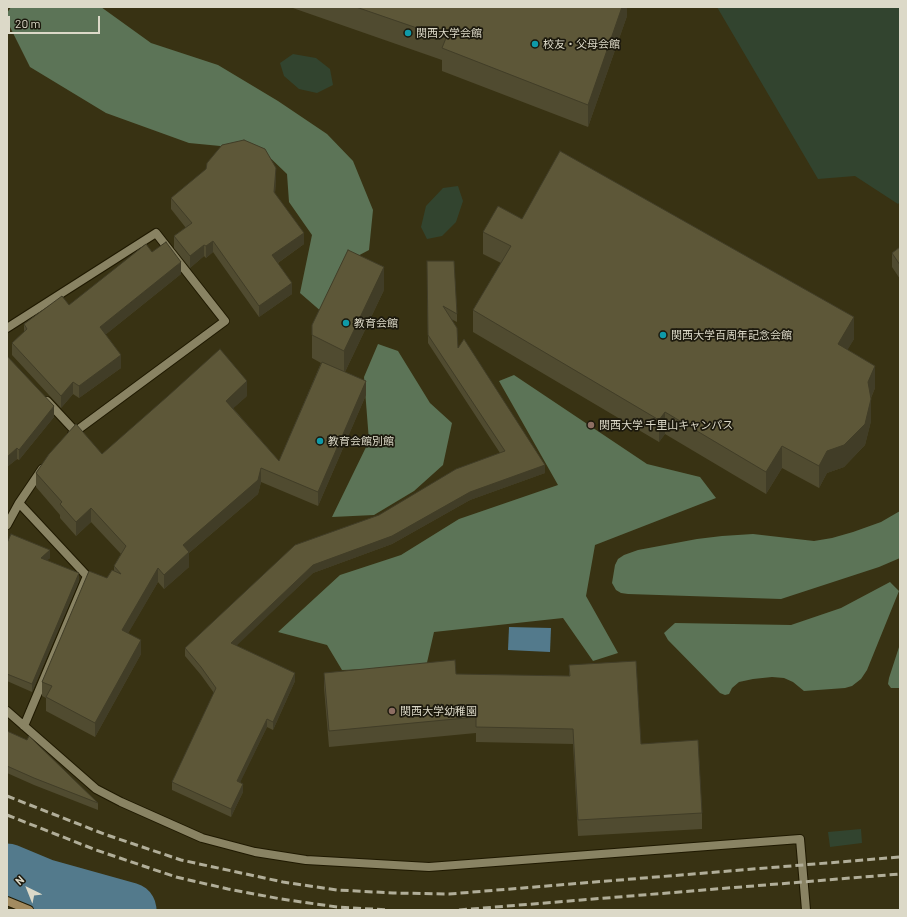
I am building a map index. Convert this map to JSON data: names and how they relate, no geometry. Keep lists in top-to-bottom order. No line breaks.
{"places":["関西大学会館","校友・父母会館","教育会館","関西大学百周年記念会館","関西大学 千里山キャンパス","教育会館別館","関西大学幼稚園"],"scale_bar":"20 m","north":"top left"}
